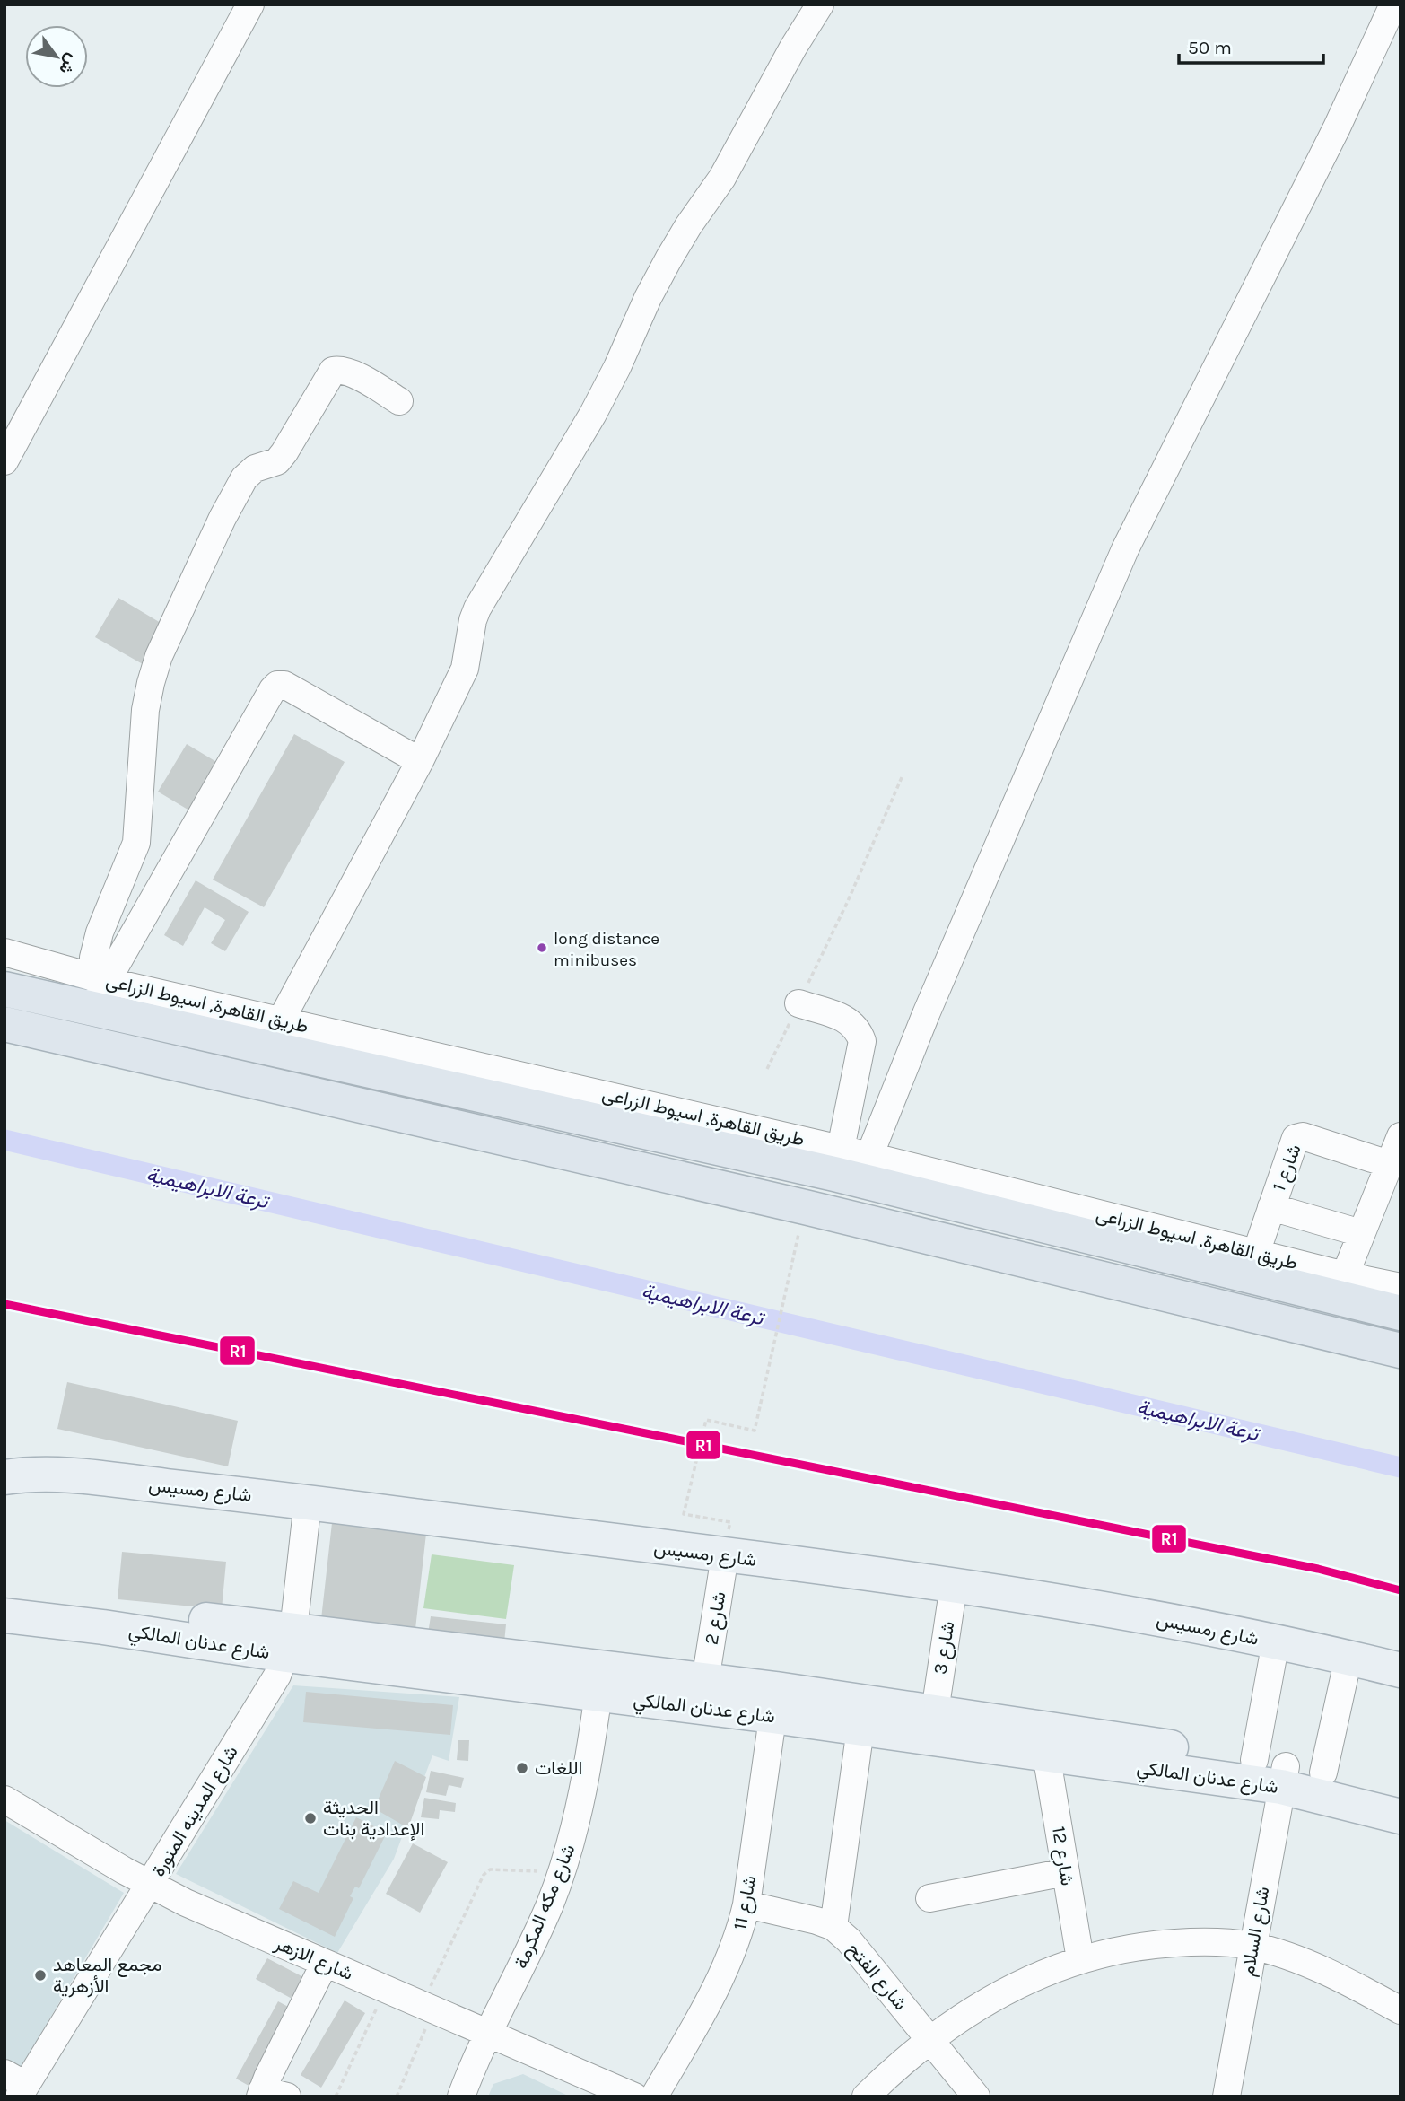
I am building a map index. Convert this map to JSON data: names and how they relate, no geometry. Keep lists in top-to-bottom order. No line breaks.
{"streets":{"highway":["طريق القاهرة, اسيوط الزراعى"],"main road":["شارع رمسيس","شارع عدنان المالكي"],"street":["شارع 1","شارع 2","شارع 3","شارع المدينه المنورة","شارع 12","شارع 11","شارع مكه المكرمة","شارع السلام","شارع الازهر","شارع الفتح"]},"crossings":[["طريق القاهرة, اسيوط الزراعى","شارع 1"],["شارع رمسيس","شارع 2"],["شارع رمسيس","شارع 3"],["شارع رمسيس","شارع المدينه المنورة"],["شارع رمسيس","شارع السلام"],["شارع 2","شارع عدنان المالكي"],["شارع عدنان المالكي","شارع 3"],["شارع عدنان المالكي","شارع المدينه المنورة"],["شارع عدنان المالكي","شارع 12"],["شارع عدنان المالكي","شارع 11"],["شارع عدنان المالكي","شارع مكه المكرمة"],["شارع عدنان المالكي","شارع السلام"],["شارع المدينه المنورة","شارع الازهر"],["شارع 11","شارع الفتح"],["شارع مكه المكرمة","شارع الازهر"]],"water":["ترعة الابراهيمية"],"places":["long distance minibuses","اللغات","الحديثة الإعدادية بنات","مجمع المعاهد الأزهرية"],"lines":["transit line R1"],"scale_bar":"50 m","north":"bottom right"}
